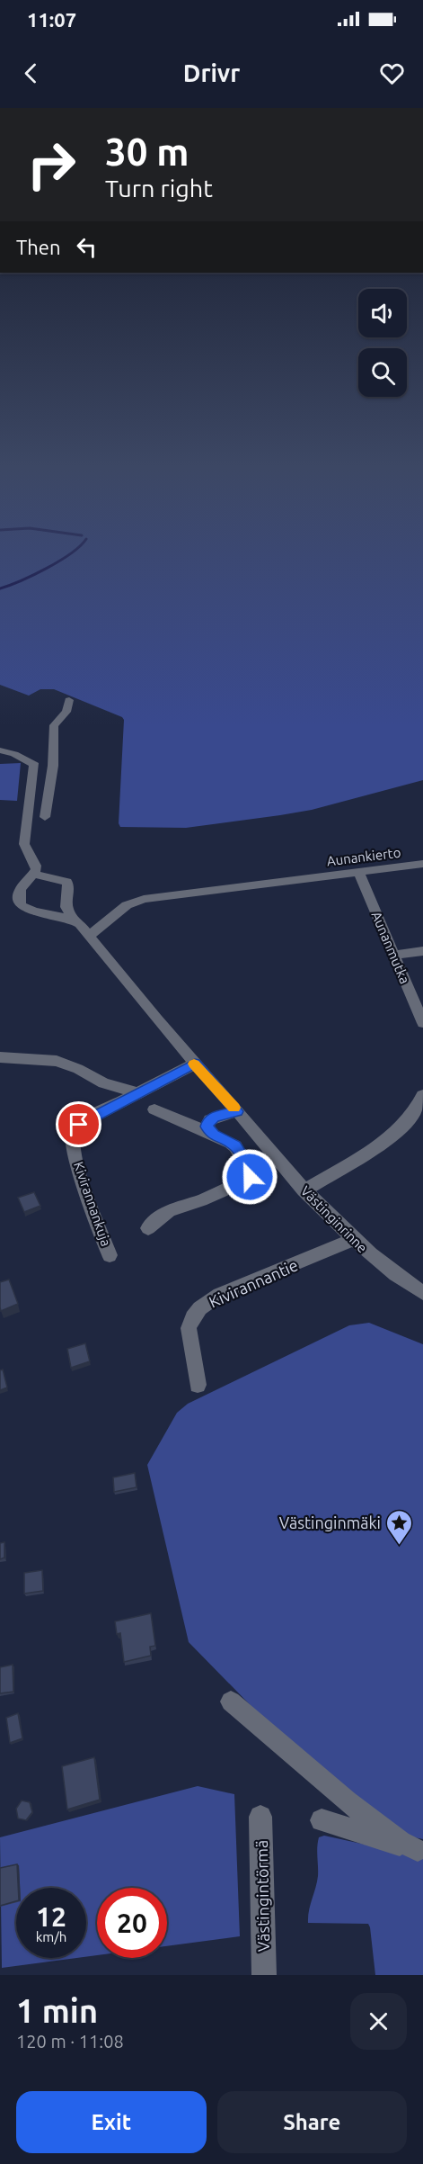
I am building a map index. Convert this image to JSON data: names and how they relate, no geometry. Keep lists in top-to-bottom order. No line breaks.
{"streets":{"street":["Aunankierto","Aunanmutka","Kivirannankuja","Västinginrinne","Kivirannantie","Västingintörmä"]},"crossings":[["Aunankierto","Aunanmutka"],["Aunankierto","Västinginrinne"],["Kivirannankuja","Västinginrinne"],["Västinginrinne","Kivirannantie"]],"places":{"place":["Västinginmäki"]},"page":{"status":"11:07","header":"Drivr","turn":["30 m","Turn right"],"then":"Then","speed":"12 km/h","limit":"20","heading":["1 min","120 m · 11:08"],"buttons":["Exit","Share"]}}
